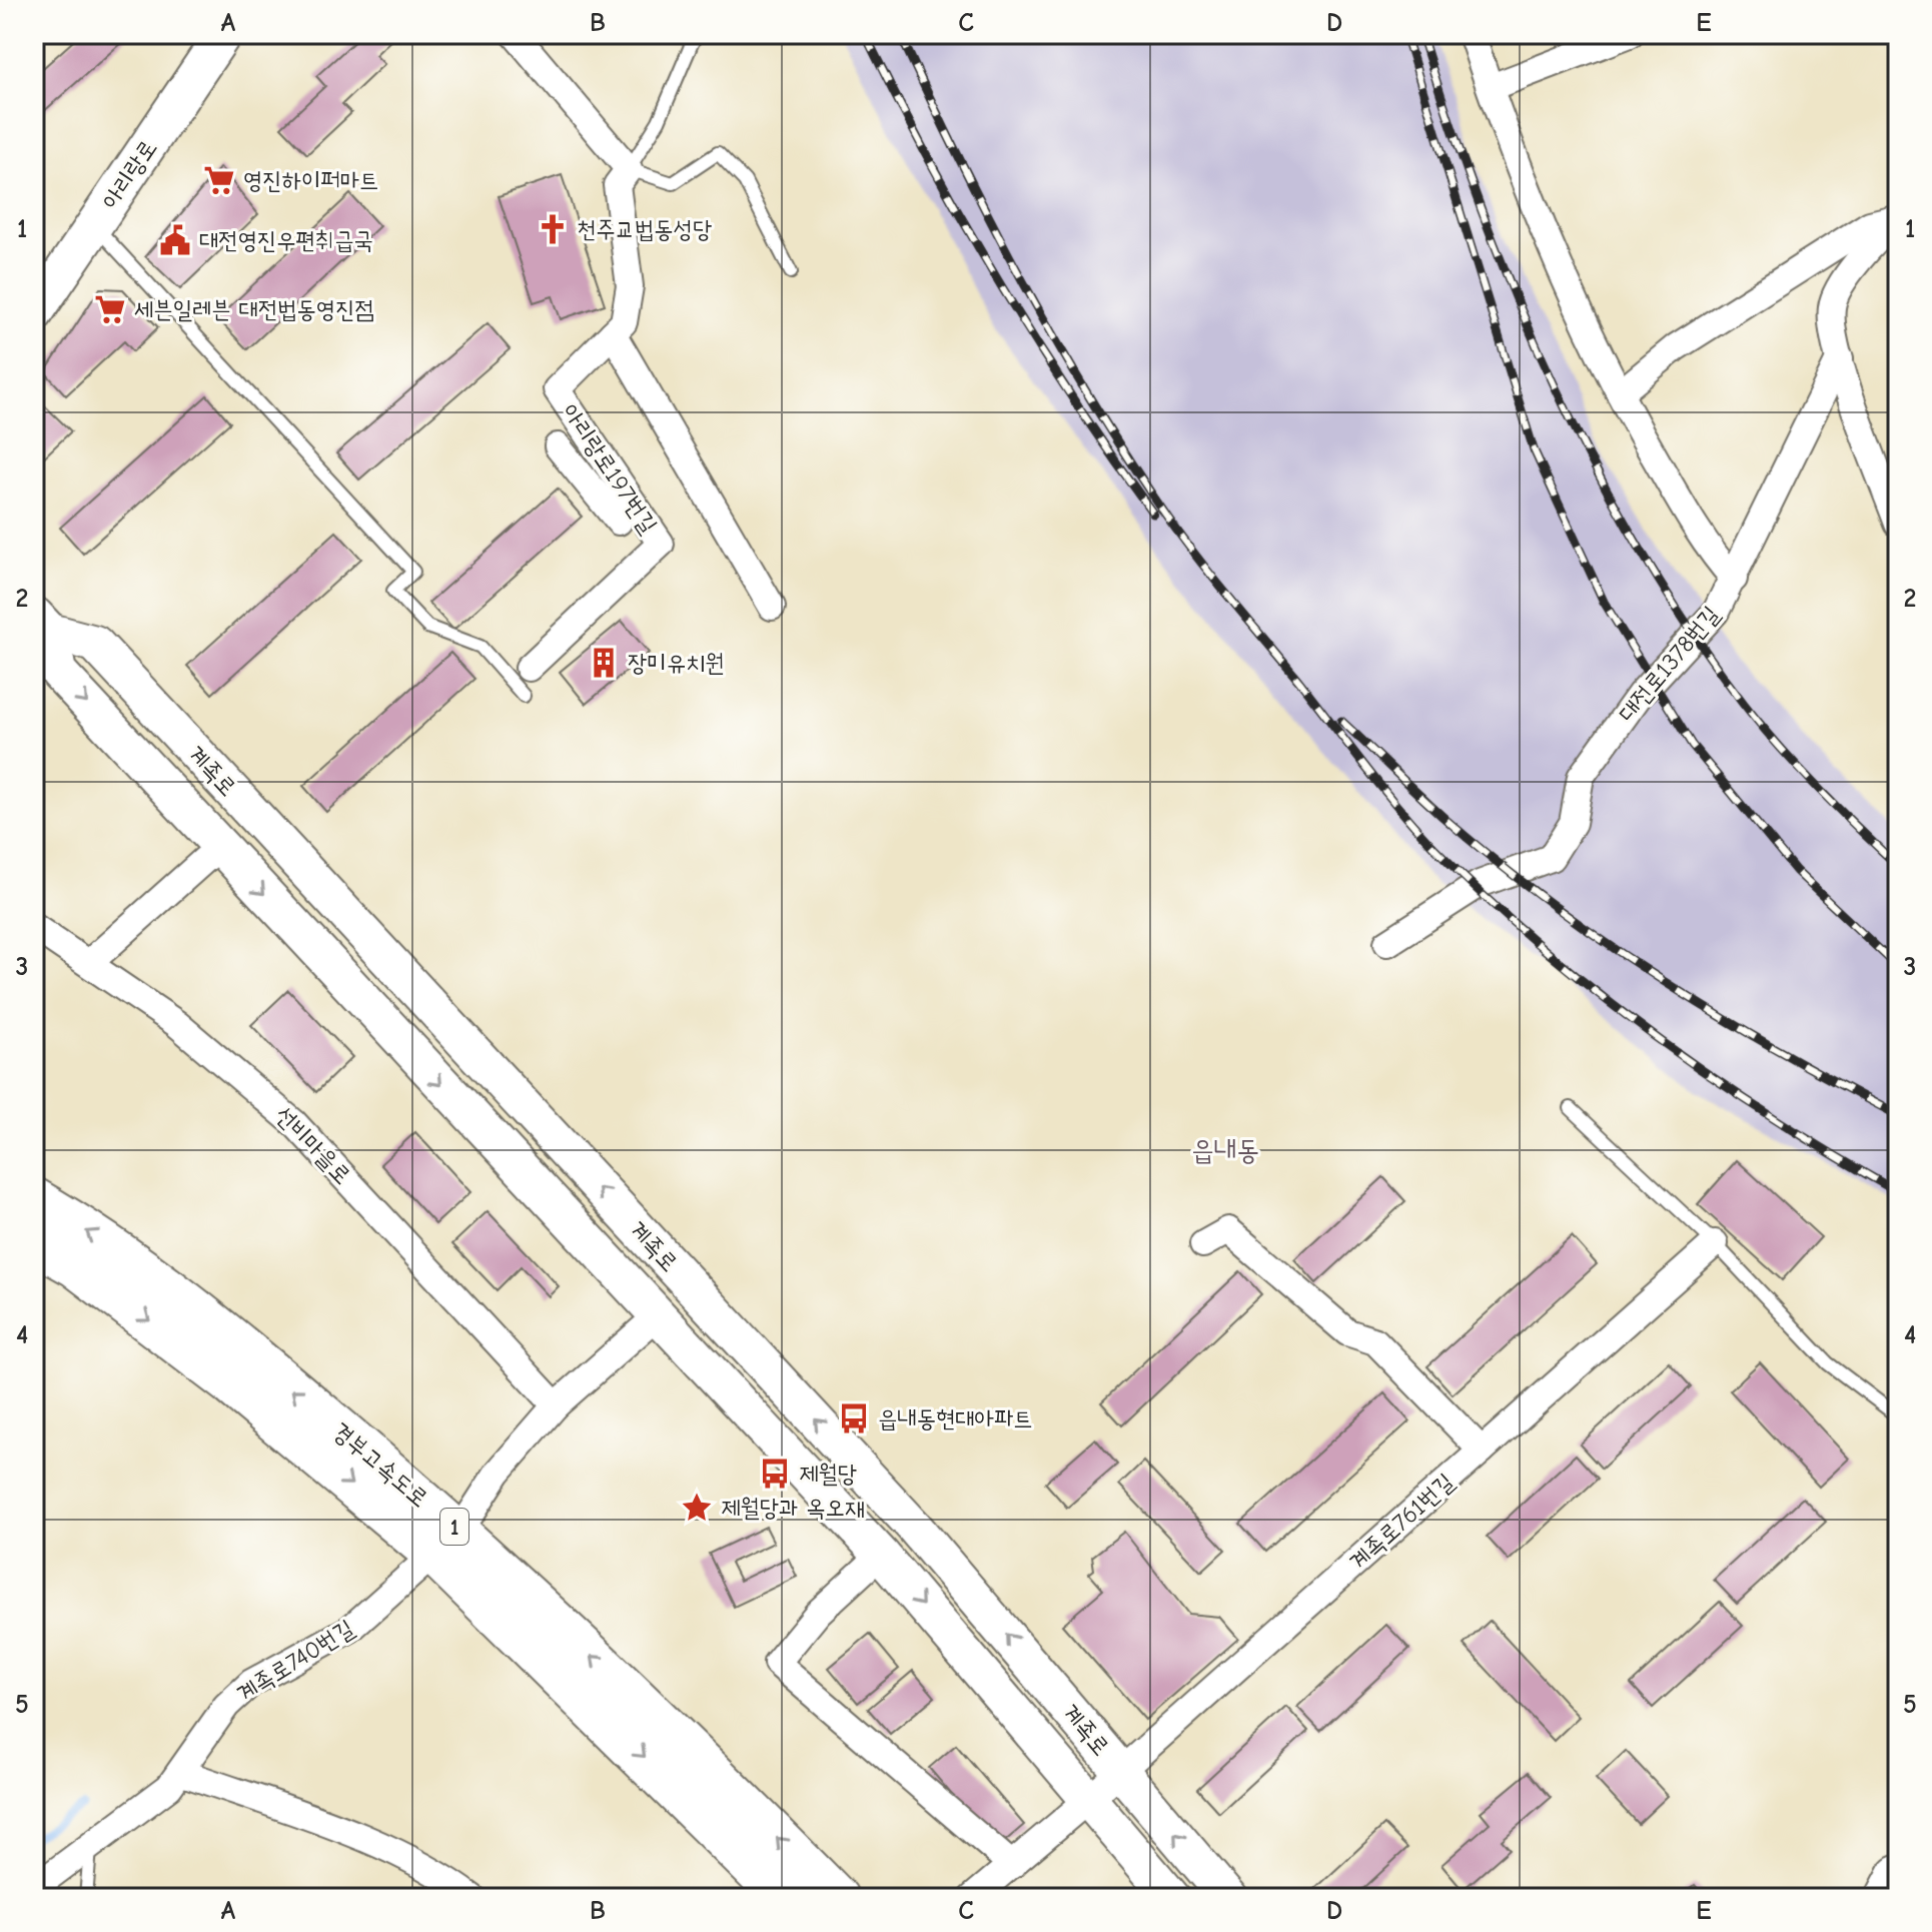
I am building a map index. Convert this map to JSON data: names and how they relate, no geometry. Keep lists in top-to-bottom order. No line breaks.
{"streets":{"highway":["경부고속도로","1"],"main road":["아리랑로","계족로"],"street":["아리랑로197번길","대전로1378번길","선비마을로","계족로761번길","계족로740번길"]},"crossings":[["계족로","계족로761번길"]],"districts":["읍내동"],"places":{"supermarket":["영진하이퍼마트","세븐일레븐 대전법동영진점"],"church":["천주교법동성당"],"public building":["대전영진우편취급국"],"building":["장미유치원"],"bus stop":["읍내동현대아파트","제월당"],"place":["제월당과 옥오재"]},"grid":{"columns":["A","B","C","D","E"],"rows":["1","2","3","4","5"]}}
